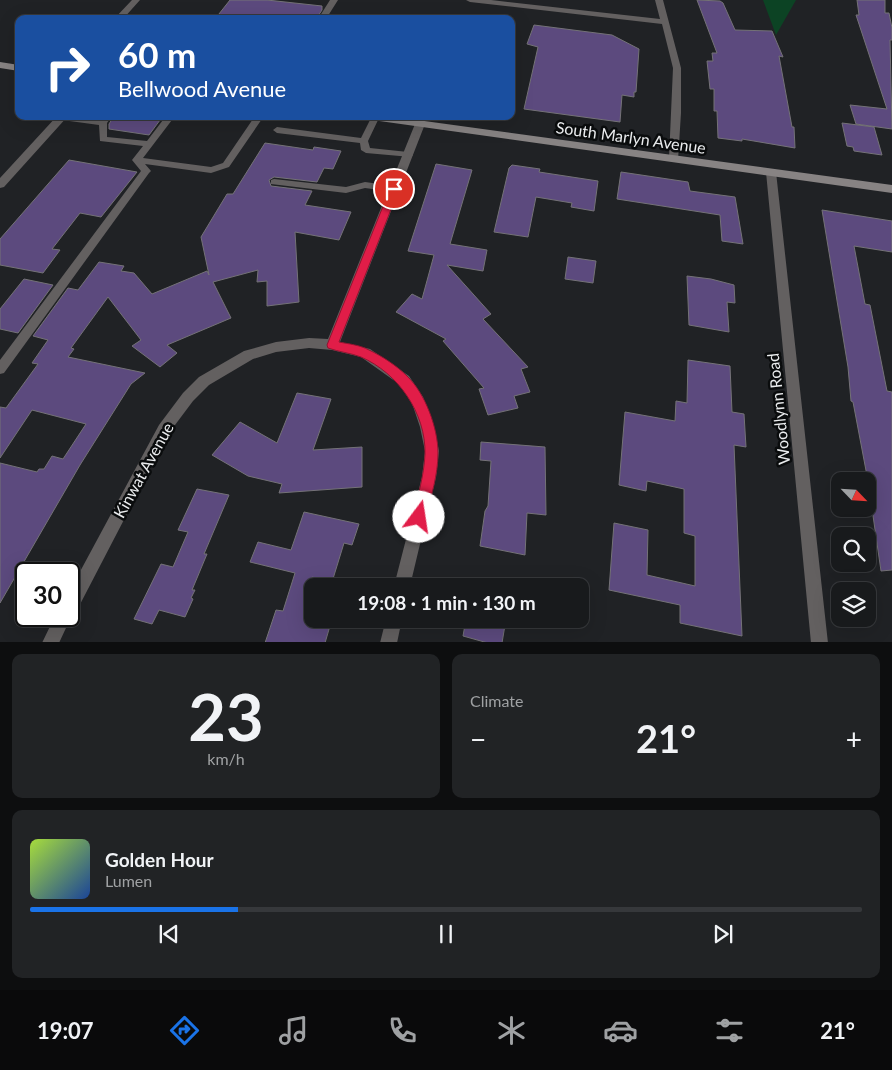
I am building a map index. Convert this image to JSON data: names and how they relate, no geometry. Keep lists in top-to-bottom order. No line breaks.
{"streets":{"street":["South Marlyn Avenue","Woodlynn Road","Kinwat Avenue"]},"crossings":[["South Marlyn Avenue","Woodlynn Road"]],"north":"bottom right","page":{"turn":["60 m","Bellwood Avenue"],"limit":"30","trip":"19:08 · 1 min · 130 m","tile":[["23","km/h"],"Climate"],"heat":["−","21°","+"],"song":["Golden Hour","Lumen"],"tabs":["19:07","21°"]}}
